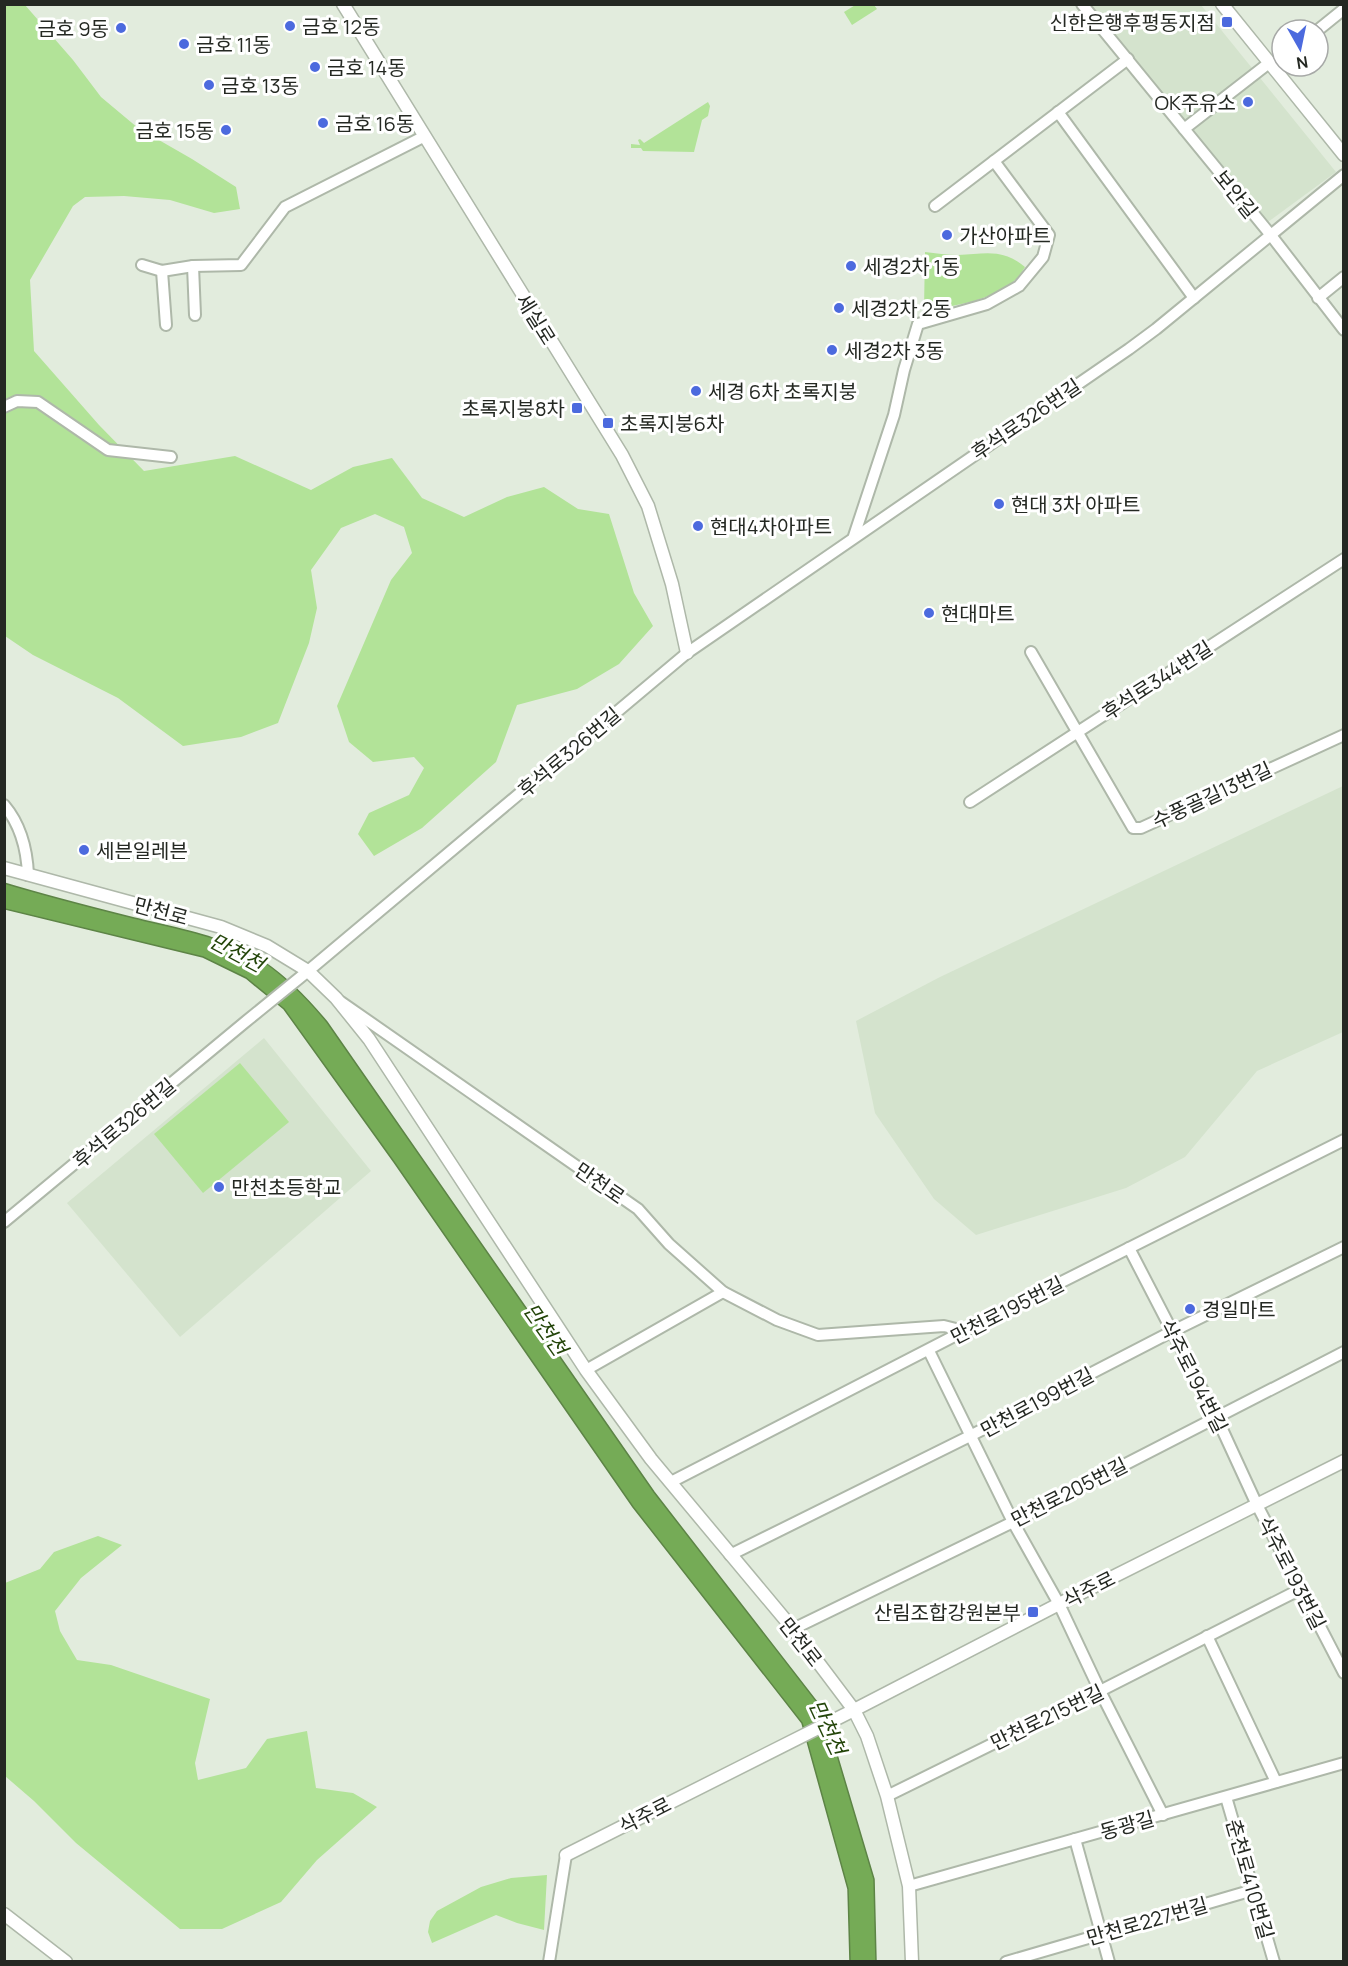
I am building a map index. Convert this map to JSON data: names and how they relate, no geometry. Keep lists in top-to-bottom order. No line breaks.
{"streets":{"street":["보안길","세실로","후석로326번길","후석로344번길","수풍골길13번길","만천로","만천로195번길","삭주로194번길","만천로199번길","만천로205번길","삭주로193번길","삭주로","만천로215번길","동광길","춘천로410번길","만천로227번길"]},"crossings":[["보안길","후석로326번길"],["세실로","후석로326번길"],["후석로326번길","만천로"],["후석로344번길","수풍골길13번길"],["만천로","만천로195번길"],["만천로","만천로199번길"],["만천로","만천로205번길"],["만천로","삭주로"],["만천로","만천로215번길"],["만천로","동광길"],["만천로195번길","삭주로194번길"],["삭주로194번길","만천로199번길"],["삭주로194번길","만천로205번길"],["삭주로194번길","삭주로193번길"],["삭주로194번길","삭주로"],["삭주로193번길","삭주로"],["삭주로193번길","만천로215번길"],["동광길","춘천로410번길"],["춘천로410번길","만천로227번길"]],"water":["만천천"],"places":{"transit":["신한은행후평동지점","초록지붕8차","초록지붕6차","산림조합강원본부"],"other":["금호 12동","금호 9동","금호 11동","금호 14동","금호 13동","OK주유소","금호 16동","금호 15동","가산아파트","세경2차 1동","세경2차 2동","세경2차 3동","세경 6차 초록지붕","현대 3차 아파트","현대4차아파트","현대마트","세븐일레븐","만천초등학교","경일마트"]},"north":"bottom"}
